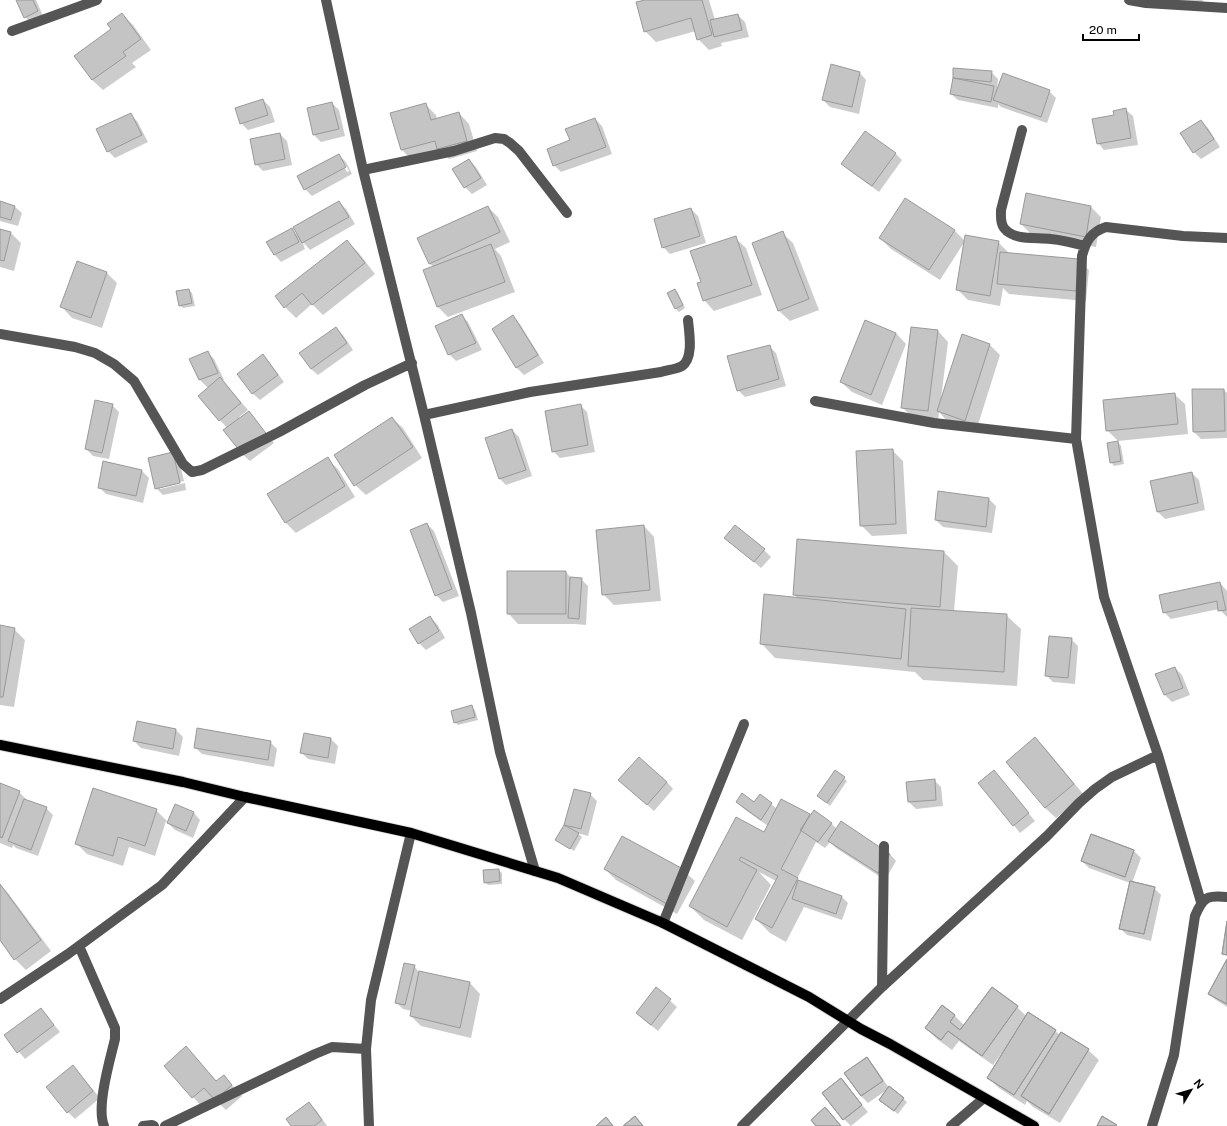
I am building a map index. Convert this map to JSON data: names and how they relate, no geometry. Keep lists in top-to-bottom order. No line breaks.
{"scale_bar":"20 m","north":"top right"}
